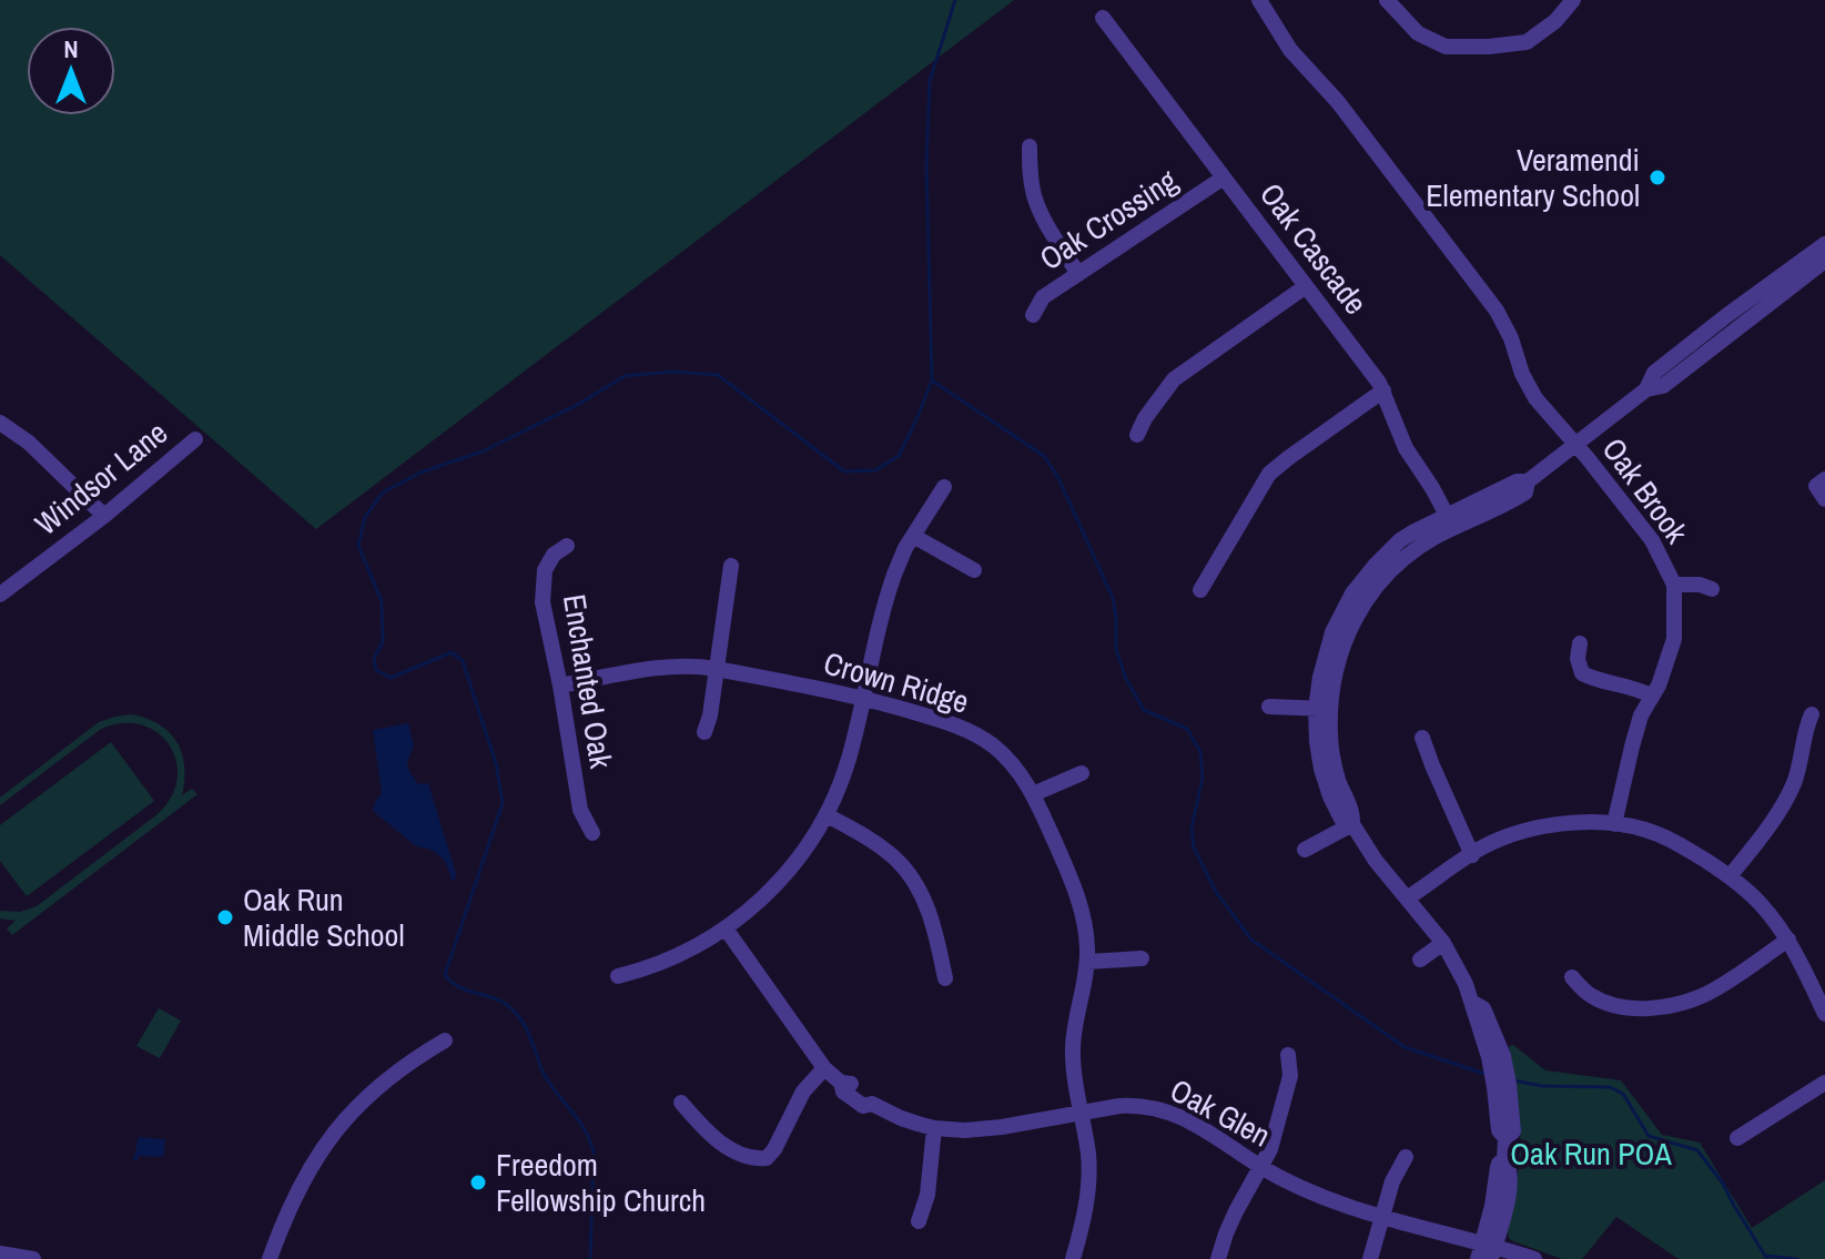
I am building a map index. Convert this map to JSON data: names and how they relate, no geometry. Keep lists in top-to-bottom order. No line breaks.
{"streets":{"street":["Oak Crossing","Oak Cascade","Windsor Lane","Oak Brook","Enchanted Oak","Crown Ridge","Oak Glen"]},"crossings":[["Oak Crossing","Oak Cascade"],["Enchanted Oak","Crown Ridge"],["Crown Ridge","Oak Glen"]],"parks":["Oak Run POA"],"places":["Veramendi Elementary School","Oak Run Middle School","Freedom Fellowship Church"],"north":"top"}
